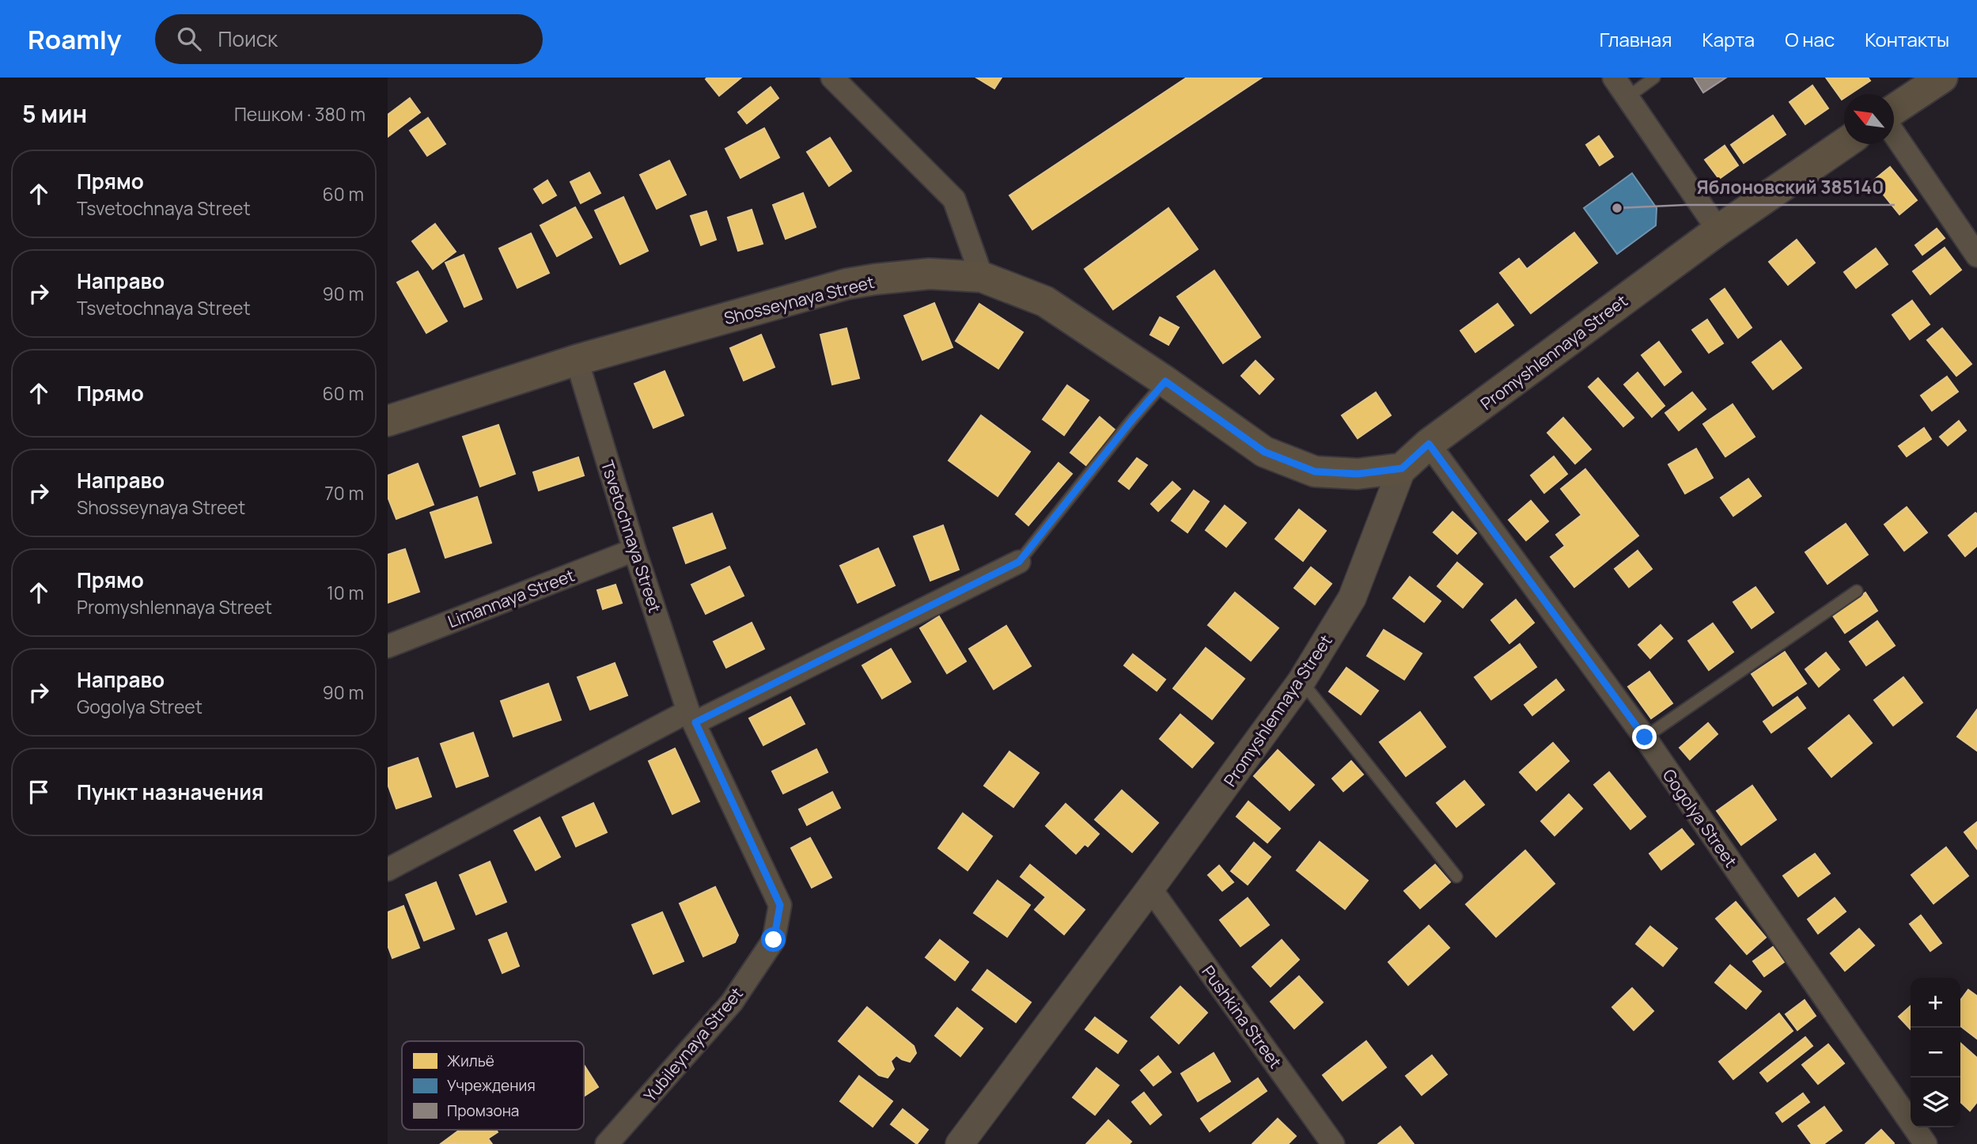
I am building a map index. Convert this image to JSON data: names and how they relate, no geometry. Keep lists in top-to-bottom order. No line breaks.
{"streets":{"main road":["Shosseynaya Street","Promyshlennaya Street"],"street":["Tsvetochnaya Street","Limannaya Street","Gogolya Street","Pushkina Street","Yubileynaya Street"]},"crossings":[["Shosseynaya Street","Promyshlennaya Street"],["Shosseynaya Street","Tsvetochnaya Street"],["Promyshlennaya Street","Gogolya Street"],["Promyshlennaya Street","Pushkina Street"],["Tsvetochnaya Street","Limannaya Street"],["Tsvetochnaya Street","Yubileynaya Street"]],"places":["Яблоновский 385140"],"legend":["Жильё","Учреждения","Промзона"],"north":"top left","page":{"header":"Roamly","search":"Поиск","nav":["Главная","Карта","О нас","Контакты"],"heading":["5 мин","Пешком · 380 m"],"list":[["Прямо","Tsvetochnaya Street","60 m"],["Направо","Tsvetochnaya Street","90 m"],["Прямо","60 m"],["Направо","Shosseynaya Street","70 m"],["Прямо","Promyshlennaya Street","10 m"],["Направо","Gogolya Street","90 m"],"Пункт назначения"],"map_buttons":["+","−"]}}
